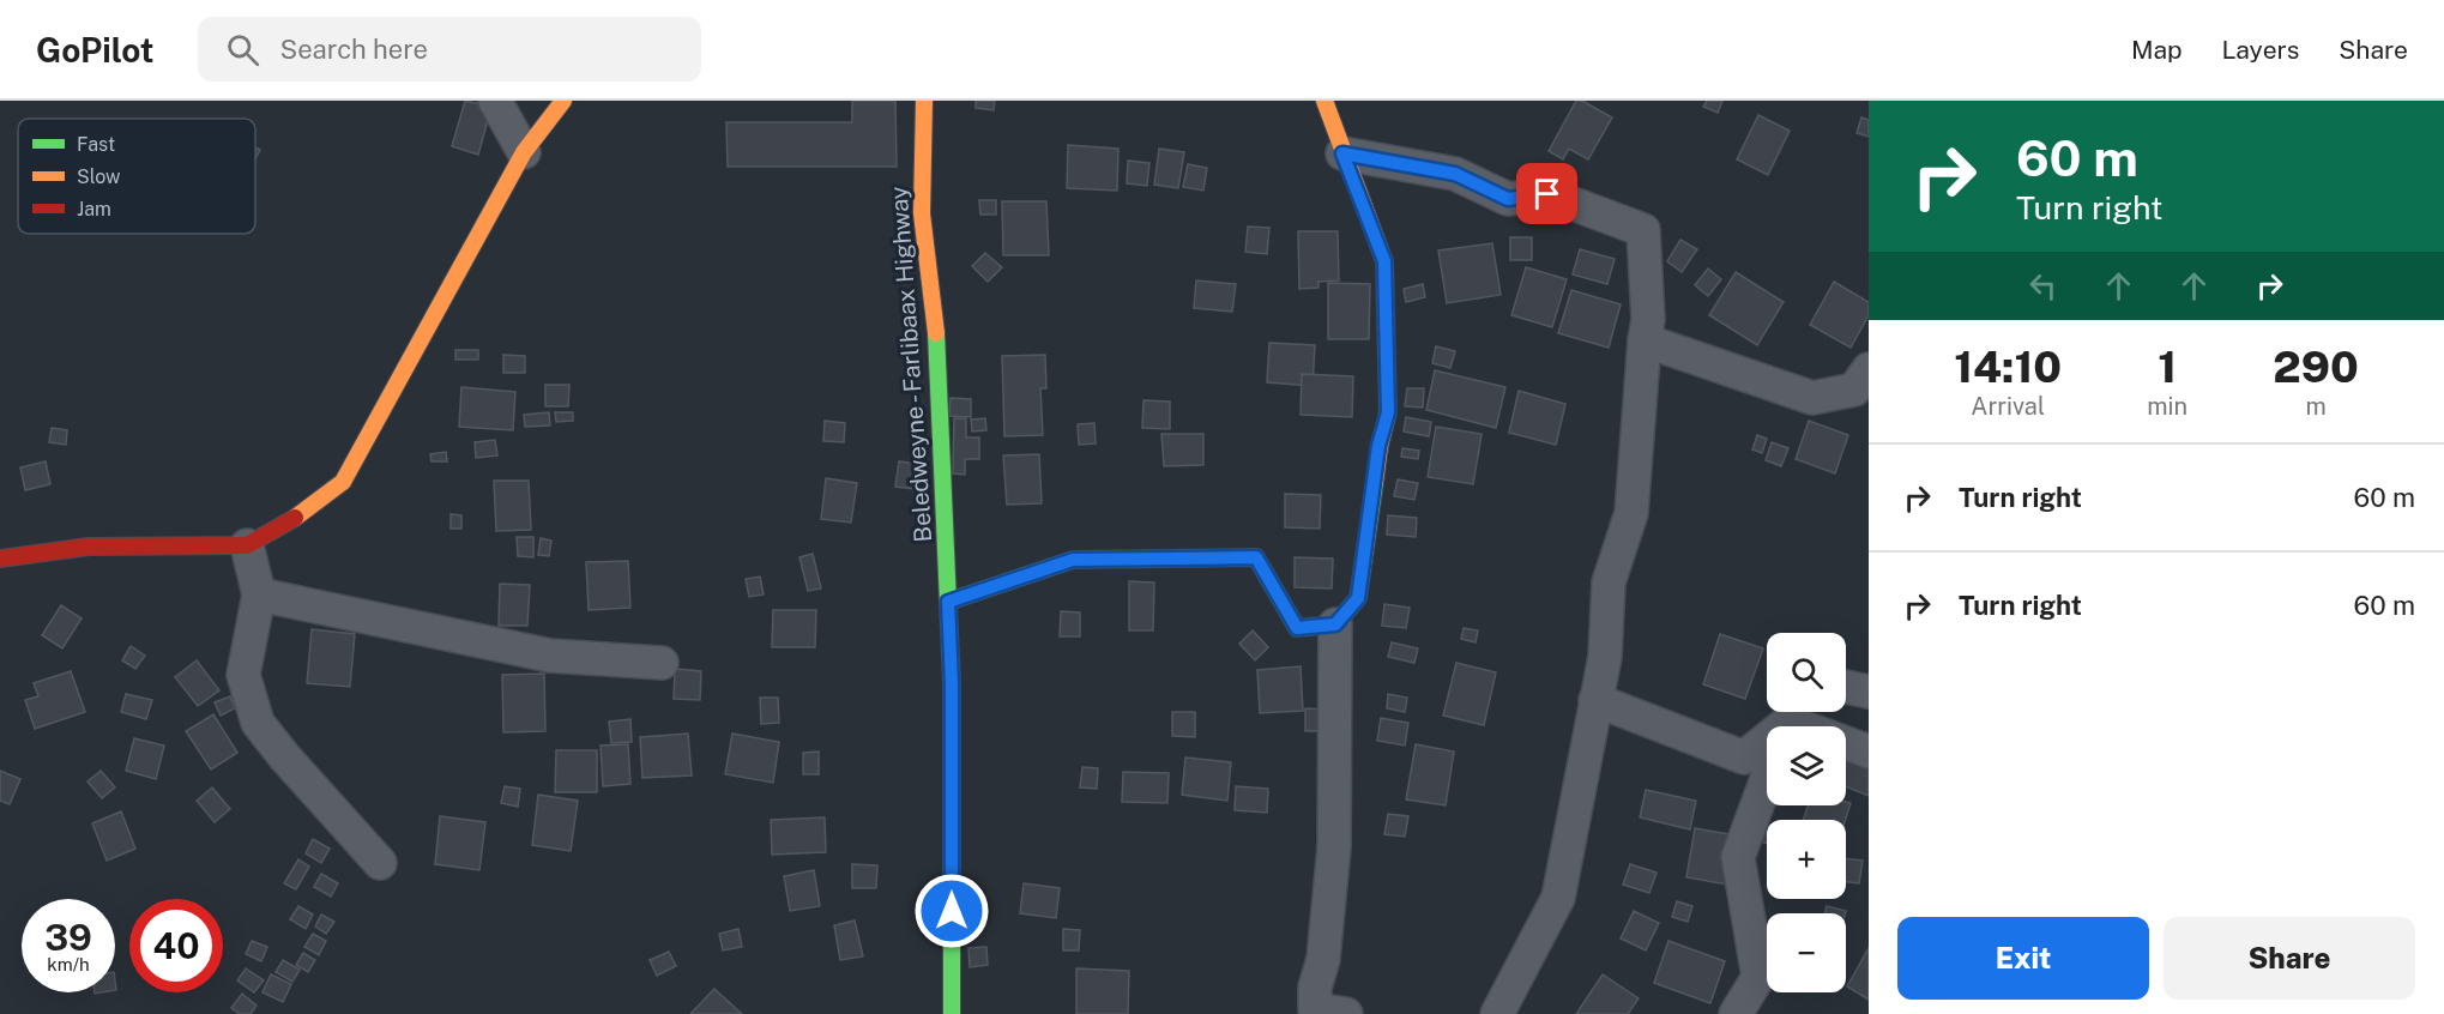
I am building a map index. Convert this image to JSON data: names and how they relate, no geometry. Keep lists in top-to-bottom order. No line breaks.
{"streets":{"street":["Beledweyne - Farlibaax Highway"]},"legend":["Fast","Slow","Jam"],"page":{"header":"GoPilot","search":"Search here","nav":["Map","Layers","Share"],"turn":["60 m","Turn right"],"eta":["14:10","Arrival","1","min","290","m"],"list":[{"name":"Turn right","value":"60 m"},{"name":"Turn right","value":"60 m"}],"map_buttons":["+","−"],"speed":"39 km/h","limit":"40","buttons":["Exit","Share"]}}
